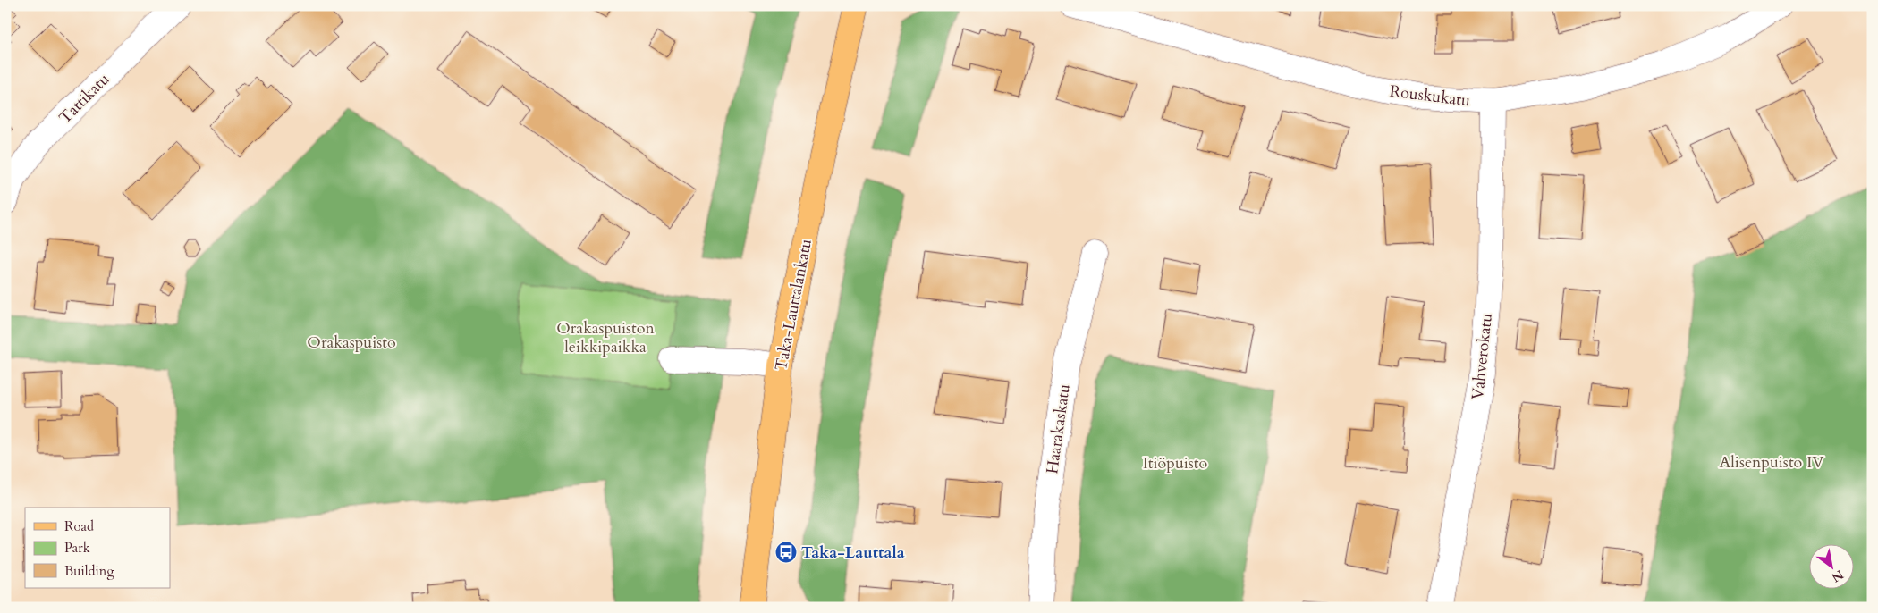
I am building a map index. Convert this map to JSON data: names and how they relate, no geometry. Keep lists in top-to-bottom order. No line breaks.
{"streets":{"main road":["Taka-Lauttalankatu"],"street":["Rouskukatu","Tattikatu","Vahverokatu","Haarakaskatu"]},"crossings":[["Rouskukatu","Vahverokatu"]],"parks":["Orakaspuiston leikkipaikka","Orakaspuisto","Alisenpuisto IV","Itiöpuisto"],"places":{"bus stop":["Taka-Lauttala"]},"legend":["Road","Park","Building"],"north":"bottom right"}
